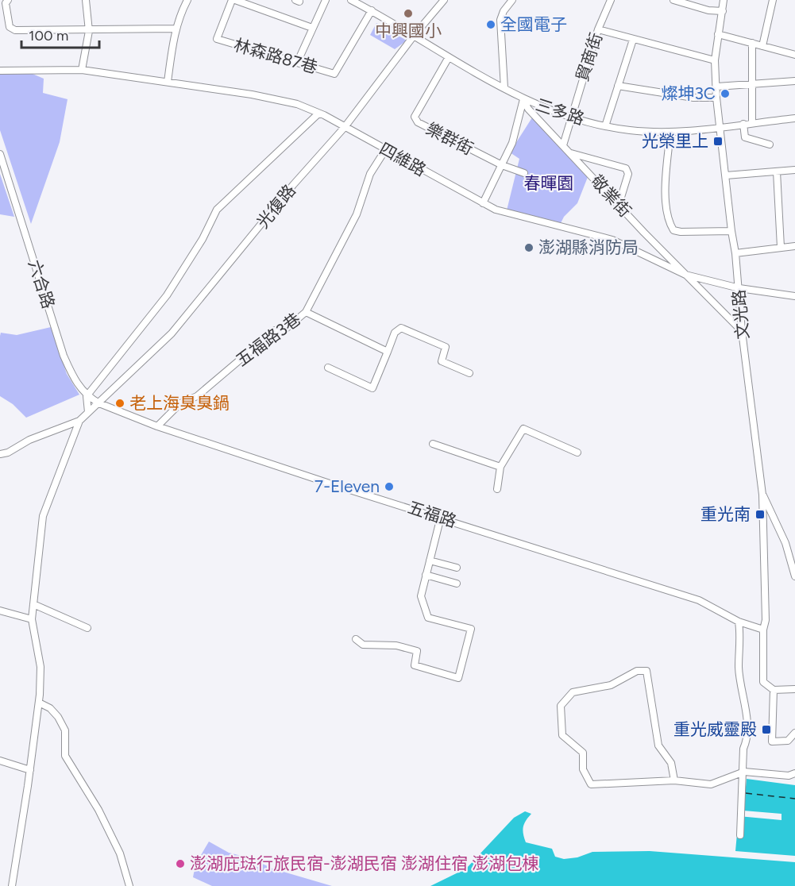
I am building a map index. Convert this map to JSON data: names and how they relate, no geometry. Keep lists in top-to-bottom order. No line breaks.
{"streets":{"street":["林森路87巷","貿商街","三多路","樂群街","四維路","敬業街","光復路","六合路","文光路","五福路3巷","五福路"]},"crossings":[["林森路87巷","三多路"],["貿商街","三多路"],["貿商街","敬業街"],["三多路","樂群街"],["三多路","敬業街"],["三多路","光復路"],["三多路","文光路"],["四維路","敬業街"],["四維路","光復路"],["四維路","文光路"],["四維路","五福路3巷"],["敬業街","文光路"],["光復路","六合路"],["光復路","五福路"],["六合路","五福路"],["文光路","五福路"],["五福路3巷","五福路"]],"parks":["春暉園"],"places":{"other":["中興國小","全國電子","燦坤3C","澎湖縣消防局","老上海臭臭鍋","7-Eleven","澎湖庇琺行旅民宿-澎湖民宿 澎湖住宿 澎湖包棟"],"transit":["光榮里上","重光南","重光威靈殿"]},"scale_bar":"100 m"}
